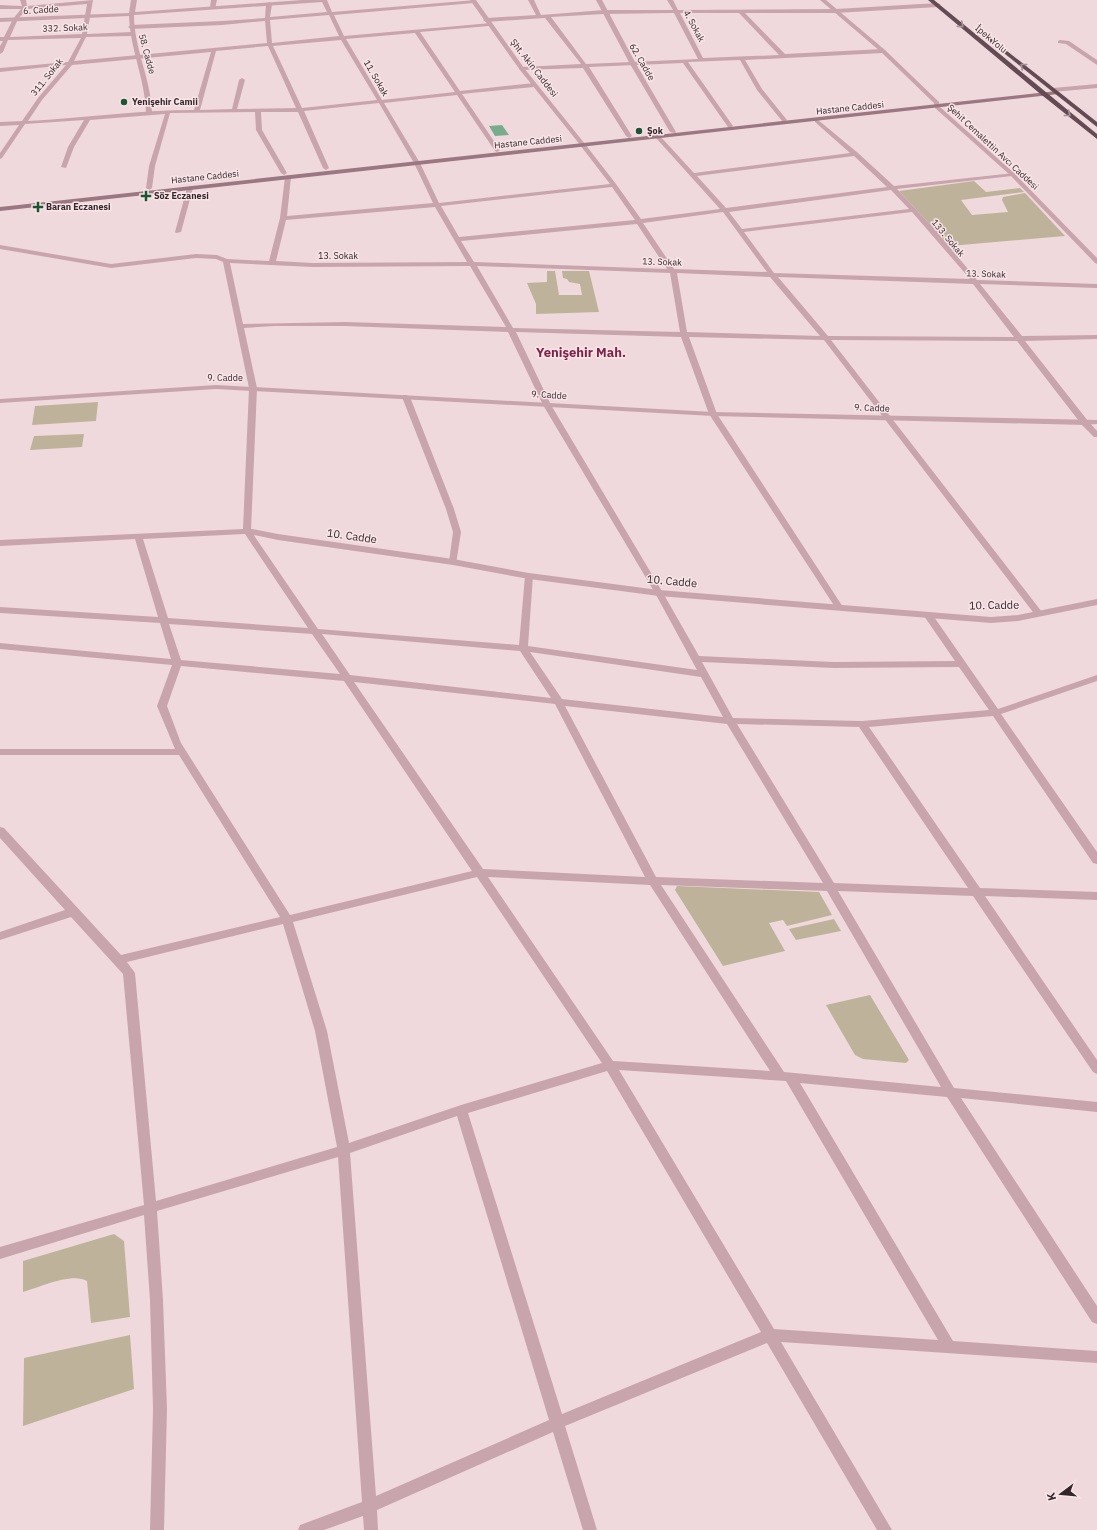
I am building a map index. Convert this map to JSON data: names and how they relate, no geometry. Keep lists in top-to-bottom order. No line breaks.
{"streets":{"highway":["İpek Yolu"],"main road":["Hastane Caddesi"],"street":["6. Cadde","4. Sokak","332. Sokak","58. Cadde","62. Cadde","Şht. Akin Caddesi","311. Sokak","11. Sokak","Şehit Cemalettin Avcı Caddesi","133. Sokak","13. Sokak","9. Cadde","10. Cadde"]},"crossings":[["6. Cadde","58. Cadde"],["6. Cadde","311. Sokak"],["6. Cadde","11. Sokak"],["332. Sokak","58. Cadde"],["332. Sokak","311. Sokak"],["İpek Yolu","Hastane Caddesi"],["62. Cadde","Hastane Caddesi"],["Şht. Akin Caddesi","Hastane Caddesi"],["Şht. Akin Caddesi","13. Sokak"],["11. Sokak","Hastane Caddesi"],["11. Sokak","13. Sokak"],["11. Sokak","9. Cadde"],["11. Sokak","10. Cadde"],["Hastane Caddesi","Şehit Cemalettin Avcı Caddesi"],["Hastane Caddesi","133. Sokak"],["133. Sokak","13. Sokak"],["133. Sokak","9. Cadde"]],"districts":["Yenişehir Mah."],"places":{"other":["Yenişehir Camii","Şok"],"health":["Söz Eczanesi","Baran Eczanesi"]},"north":"left"}
